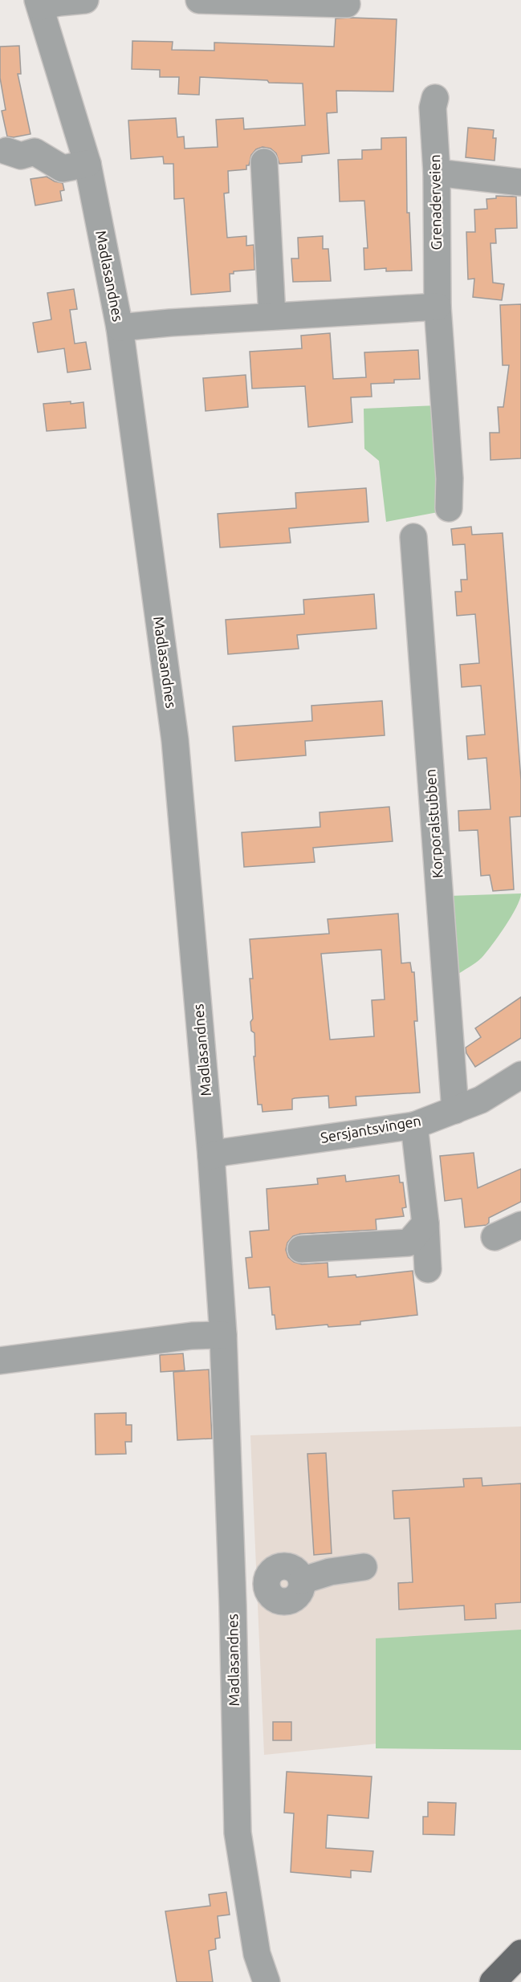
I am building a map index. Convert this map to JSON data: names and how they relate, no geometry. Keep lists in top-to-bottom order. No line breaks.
{"streets":{"street":["Grenaderveien","Madlasandnes","Korporalstubben","Sersjantsvingen"]},"crossings":[["Madlasandnes","Sersjantsvingen"],["Korporalstubben","Sersjantsvingen"]]}
